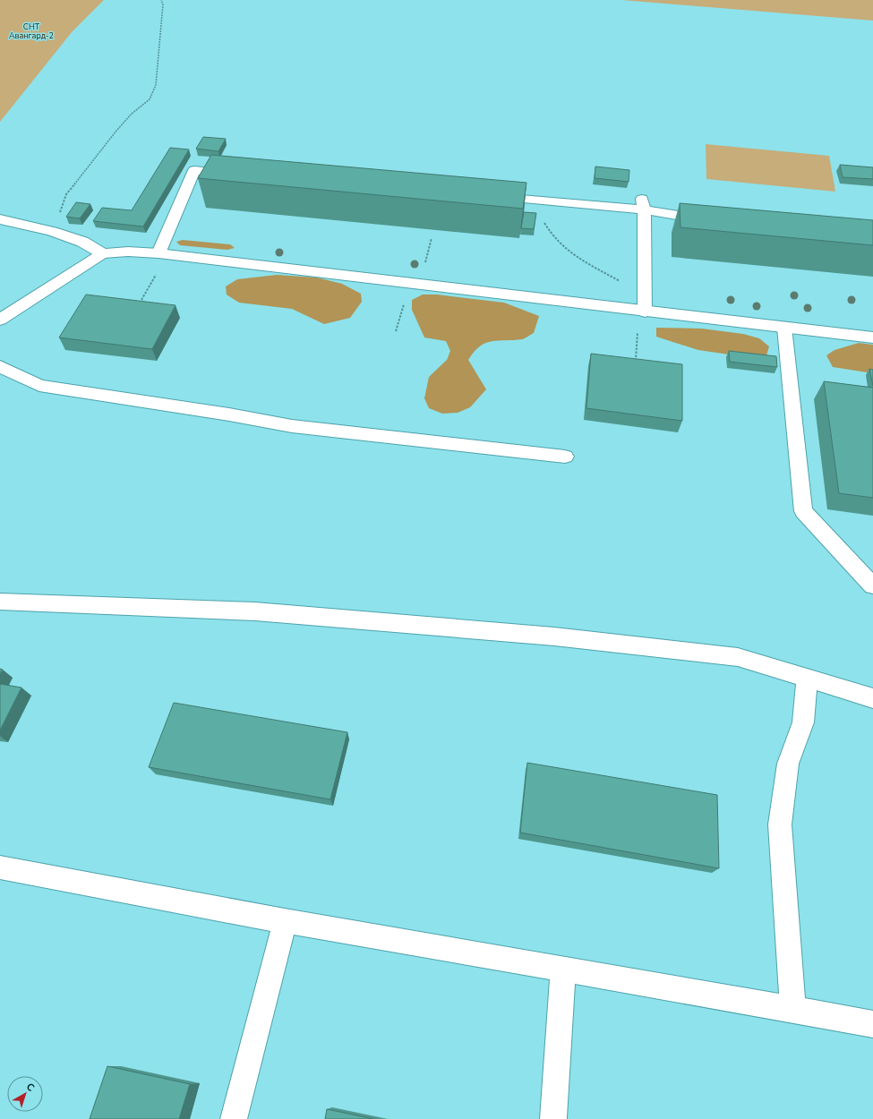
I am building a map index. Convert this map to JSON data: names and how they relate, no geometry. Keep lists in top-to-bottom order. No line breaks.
{"parks":["СНТ Авангард-2"],"north":"top right"}
